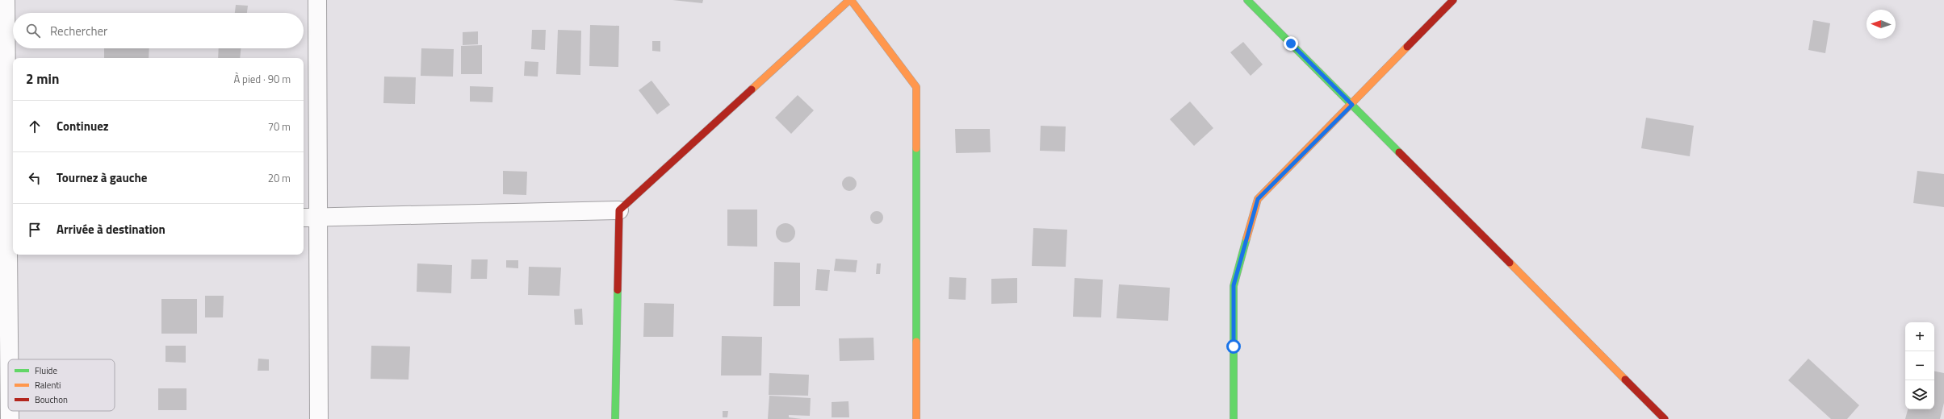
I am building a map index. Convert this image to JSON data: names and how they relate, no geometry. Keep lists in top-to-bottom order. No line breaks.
{"legend":["Fluide","Ralenti","Bouchon"],"north":"left","page":{"search":"Rechercher","heading":["2 min","À pied · 90 m"],"list":[["Continuez","70 m"],["Tournez à gauche","20 m"],"Arrivée à destination"],"map_buttons":["+","−"]}}
